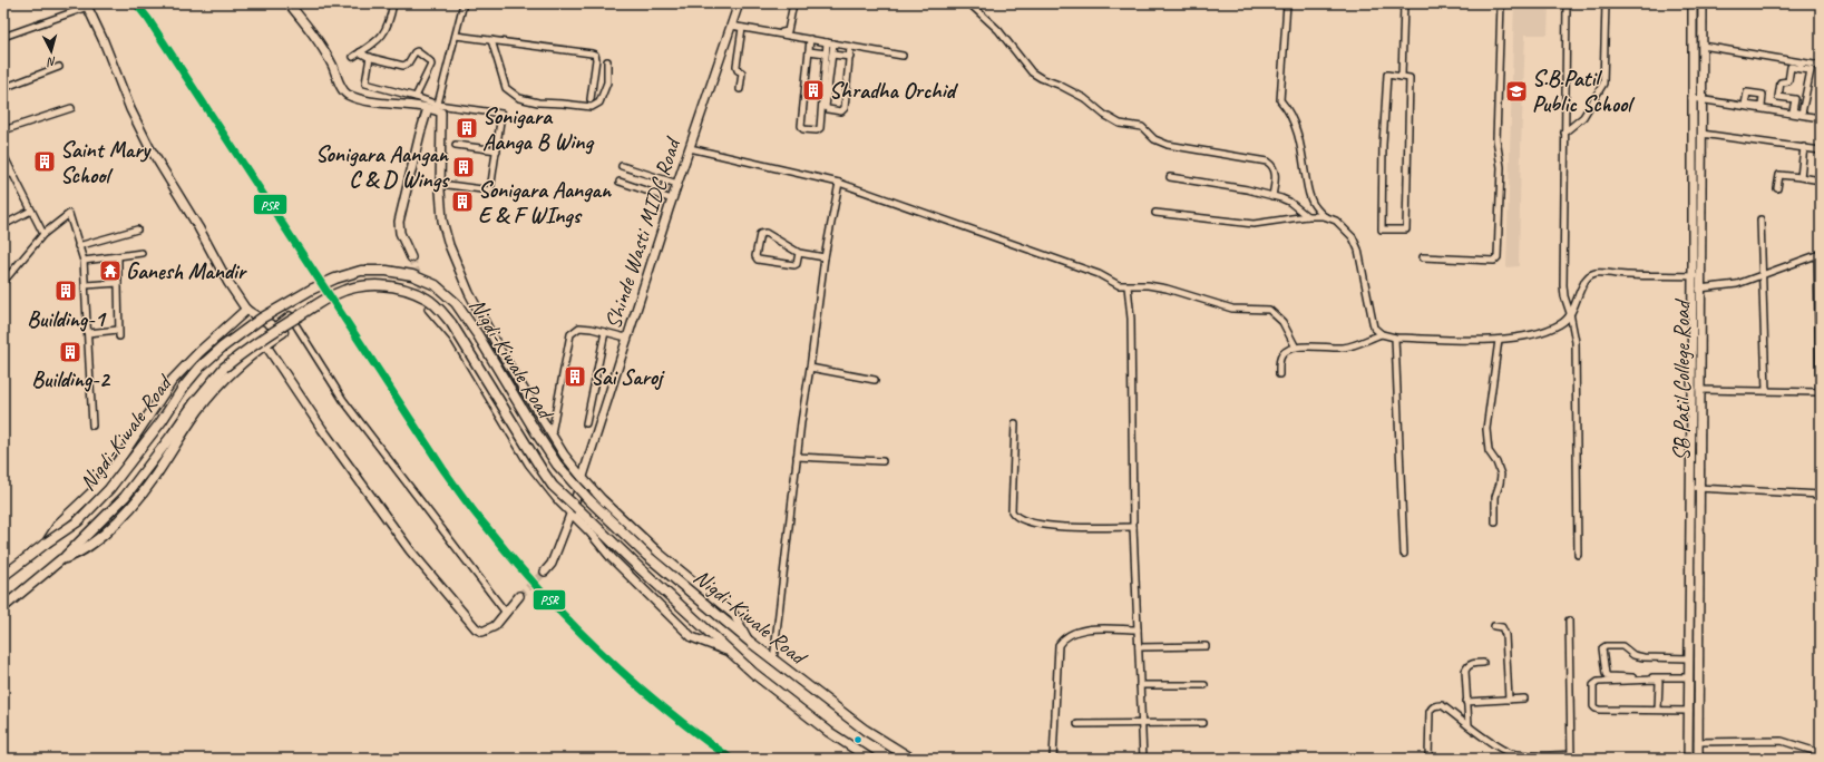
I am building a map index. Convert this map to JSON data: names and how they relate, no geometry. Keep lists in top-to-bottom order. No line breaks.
{"streets":{"main road":["Nigdi-Kiwale Road"],"street":["Shinde Wasti MIDC Road","SB Patil College Road"]},"places":{"building":["Shradha Orchid","Sonigara Aanga B Wing","Saint Mary School","Sonigara Aangan C & D Wings","Sonigara Aangan E & F WIngs","Building-1","Building-2","Sai Saroj"],"school or university":["S.B.Patil Public School"],"temple":["Ganesh Mandir"]},"lines":["transit line PSR"],"north":"bottom"}
